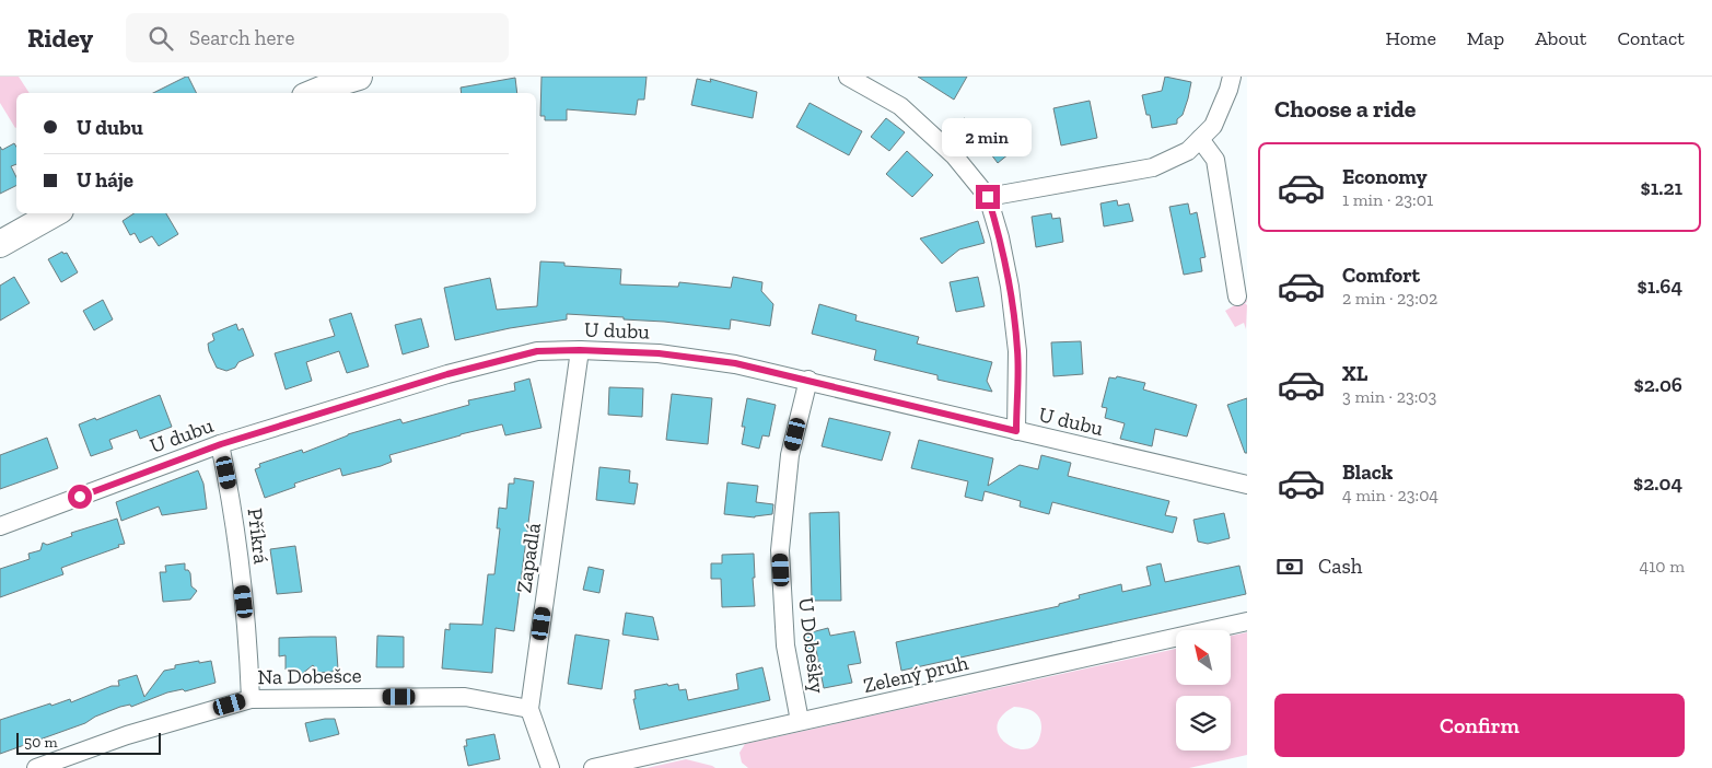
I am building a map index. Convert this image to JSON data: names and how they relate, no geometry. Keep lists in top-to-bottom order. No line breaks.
{"streets":{"street":["U dubu","Příkrá","Zapadlá","U Dobešky","Zelený pruh","Na Dobešce"]},"crossings":[["U dubu","Příkrá"],["U dubu","Zapadlá"],["U dubu","U Dobešky"],["Příkrá","Na Dobešce"],["Zapadlá","Na Dobešce"],["U Dobešky","Zelený pruh"]],"scale_bar":"50 m","north":"top left","page":{"header":"Ridey","search":"Search here","nav":["Home","Map","About","Contact"],"heading":"Choose a ride","banner":["U dubu","U háje"],"bubble":"2 min","list":[{"name":"Economy","note":"1 min · 23:01","value":"$1.21"},{"name":"Comfort","note":"2 min · 23:02","value":"$1.64"},{"name":"XL","note":"3 min · 23:03","value":"$2.06"},{"name":"Black","note":"4 min · 23:04","value":"$2.04"}],"pay":["Cash","410 m"],"buttons":"Confirm","scale":"50 m"}}
